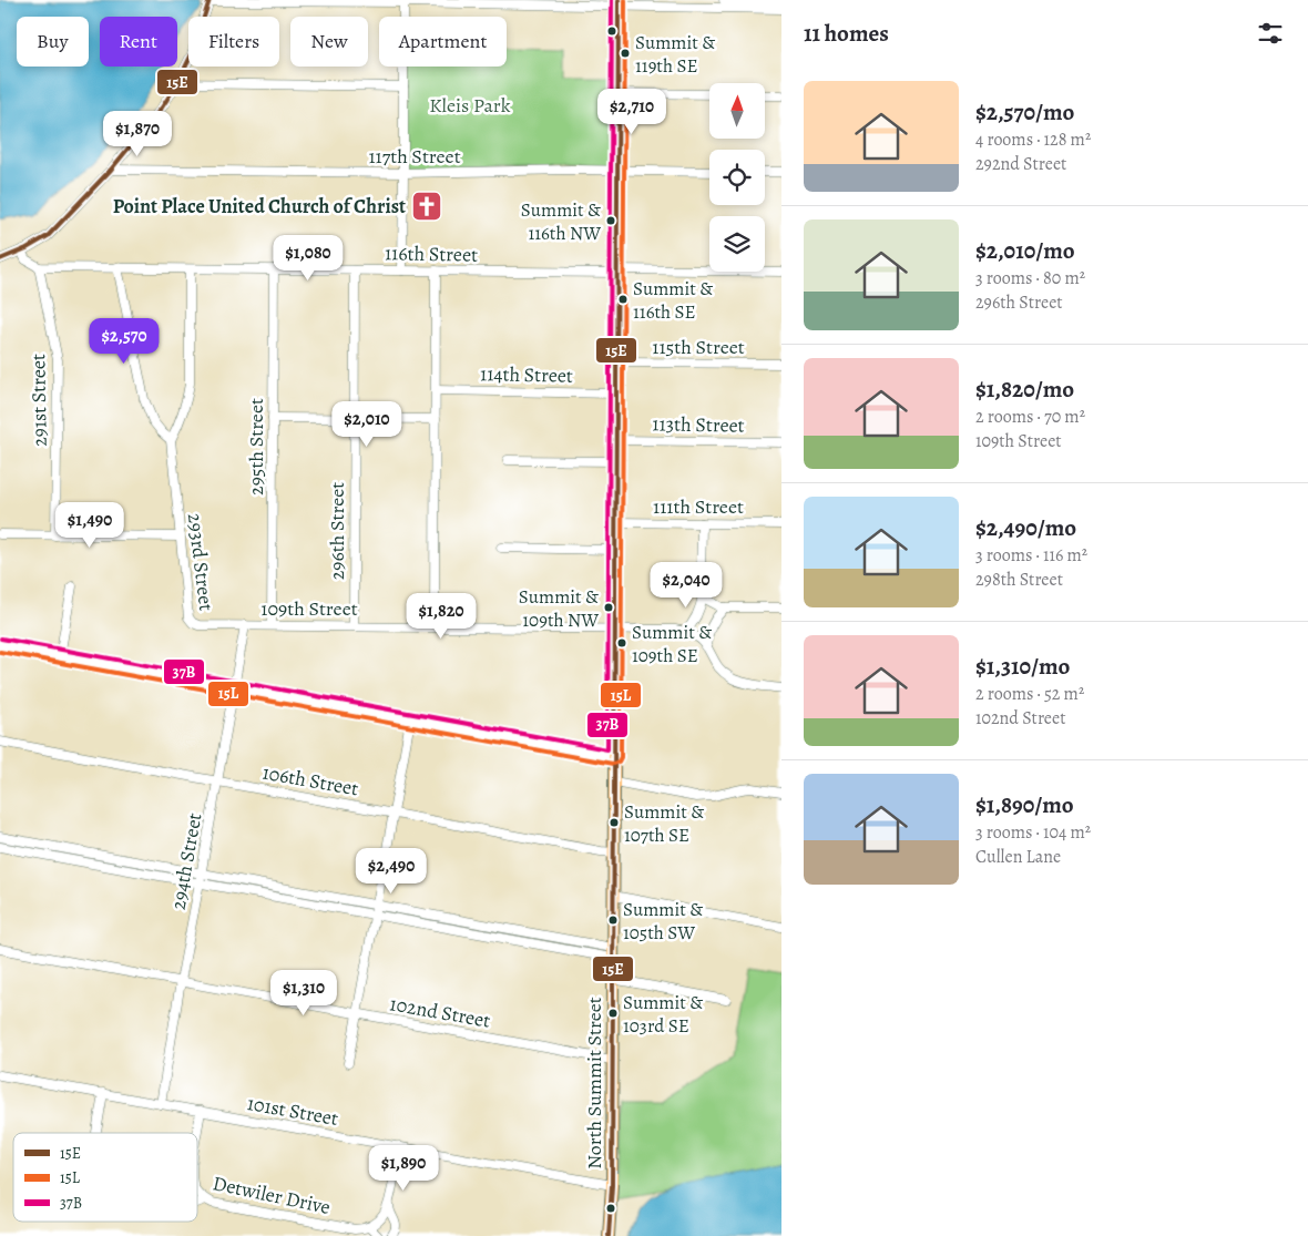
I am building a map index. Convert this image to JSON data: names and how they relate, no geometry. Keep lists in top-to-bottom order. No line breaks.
{"streets":{"main road":["North Summit Street"],"street":["117th Street","116th Street","115th Street","114th Street","291st Street","113th Street","295th Street","111th Street","296th Street","293rd Street","109th Street","106th Street","294th Street","102nd Street","101st Street","Detwiler Drive"]},"crossings":[["117th Street","North Summit Street"],["116th Street","291st Street"],["116th Street","295th Street"],["116th Street","296th Street"],["116th Street","North Summit Street"],["115th Street","North Summit Street"],["114th Street","North Summit Street"],["113th Street","North Summit Street"],["295th Street","109th Street"],["111th Street","North Summit Street"],["296th Street","109th Street"],["293rd Street","109th Street"],["109th Street","294th Street"],["109th Street","North Summit Street"],["106th Street","294th Street"],["106th Street","North Summit Street"],["294th Street","102nd Street"],["294th Street","101st Street"],["102nd Street","North Summit Street"],["North Summit Street","101st Street"]],"parks":["Kleis Park"],"places":{"other":["Summit & 119th SE","Summit & 116th NW","Summit & 116th SE","Summit & 109th NW","Summit & 109th SE","Summit & 107th SE","Summit & 105th SW","Summit & 103rd SE"],"church":["Point Place United Church of Christ"]},"lines":["transit line 15E","transit line 15L","transit line 37B"],"legend":["15E","15L","37B"],"north":"top","page":{"heading":"11 homes","chip":["Buy","Rent","Filters","New","Apartment"],"list":[{"name":"$2,570/mo","note":"4 rooms · 128 m² · 292nd Street"},{"name":"$2,010/mo","note":"3 rooms · 80 m² · 296th Street"},{"name":"$1,820/mo","note":"2 rooms · 70 m² · 109th Street"},{"name":"$2,490/mo","note":"3 rooms · 116 m² · 298th Street"},{"name":"$1,310/mo","note":"2 rooms · 52 m² · 102nd Street"},{"name":"$1,890/mo","note":"3 rooms · 104 m² · Cullen Lane"}],"price":["$2,710","$1,870","$1,080","$2,570","$2,010","$1,490","$2,040","$1,820","$2,490","$1,310","$1,890"]}}
